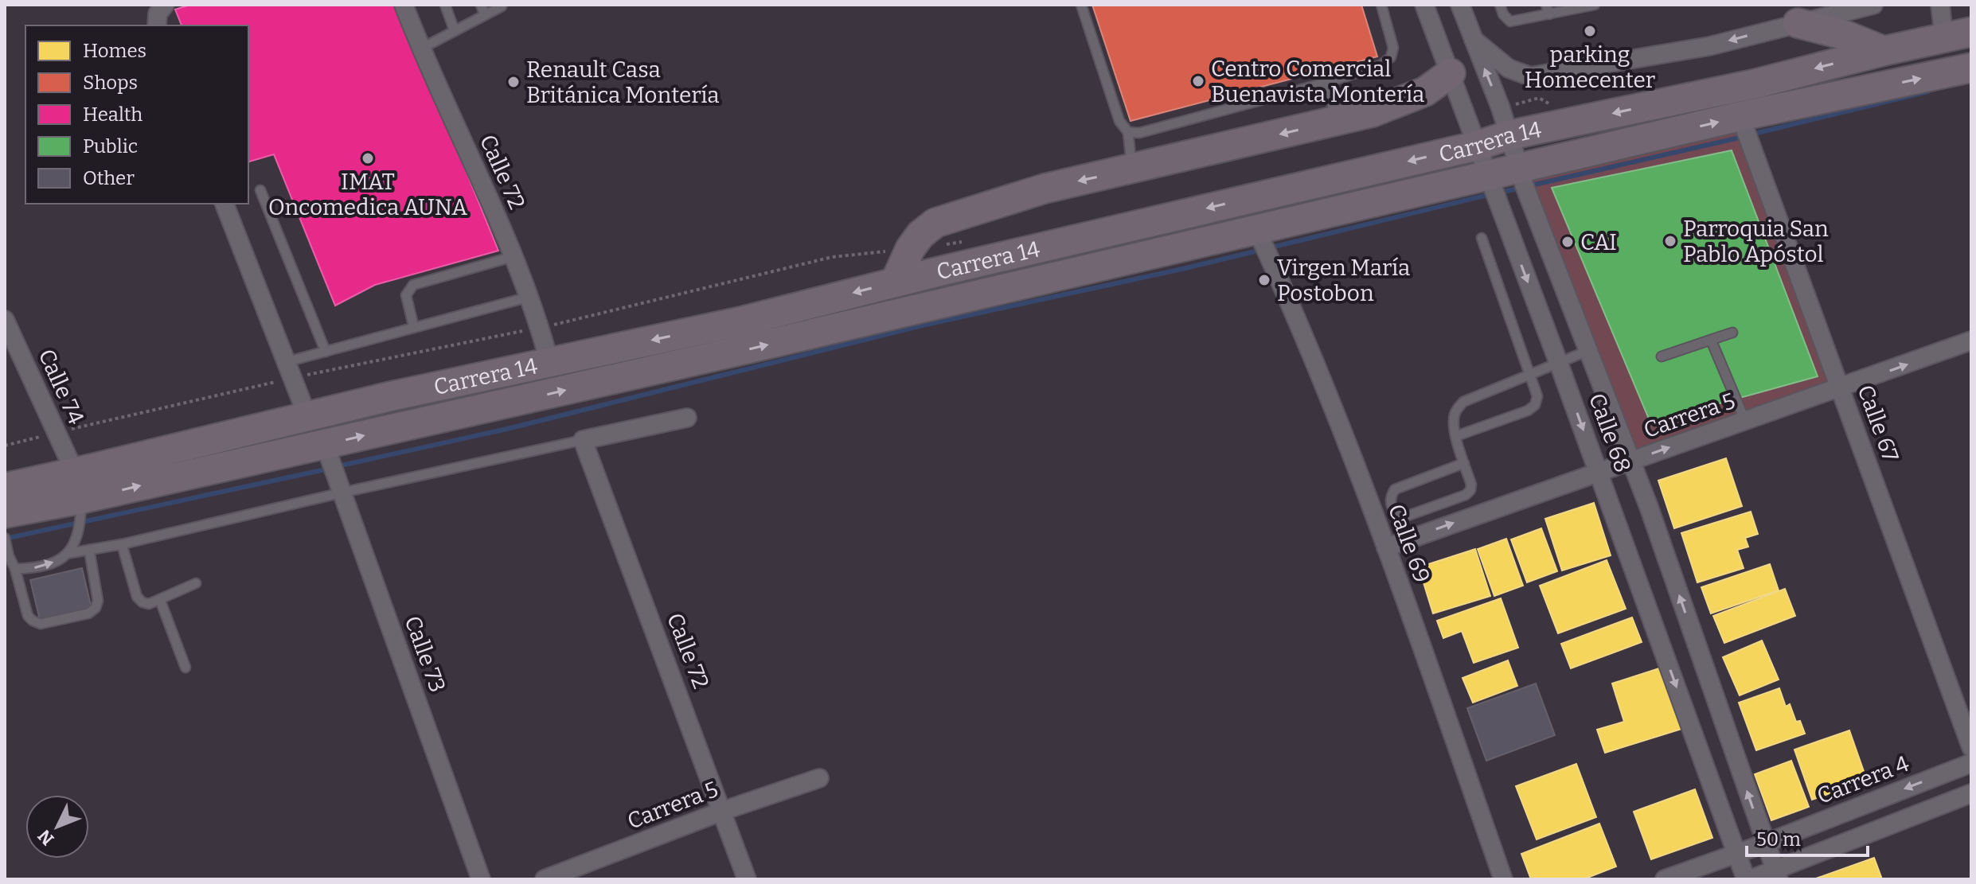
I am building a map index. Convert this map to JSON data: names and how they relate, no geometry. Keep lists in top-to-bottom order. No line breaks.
{"streets":{"main road":["Carrera 14"],"street":["Calle 72","Calle 74","Carrera 5","Calle 67","Calle 68","Calle 69","Calle 73","Carrera 4"]},"crossings":[["Carrera 14","Calle 72"],["Carrera 14","Calle 74"],["Carrera 14","Calle 67"],["Carrera 14","Calle 68"],["Carrera 14","Calle 69"],["Carrera 14","Calle 73"],["Calle 72","Carrera 5"],["Carrera 5","Calle 67"],["Carrera 5","Calle 68"],["Carrera 5","Calle 69"],["Calle 68","Carrera 4"]],"one_way":["Carrera 5"],"places":["parking Homecenter","Centro Comercial Buenavista Montería","Renault Casa Británica Montería","IMAT Oncomedica AUNA","Parroquia San Pablo Apóstol","CAI","Virgen María Postobon"],"legend":["Homes","Shops","Health","Public","Other"],"scale_bar":"50 m","north":"bottom left"}
